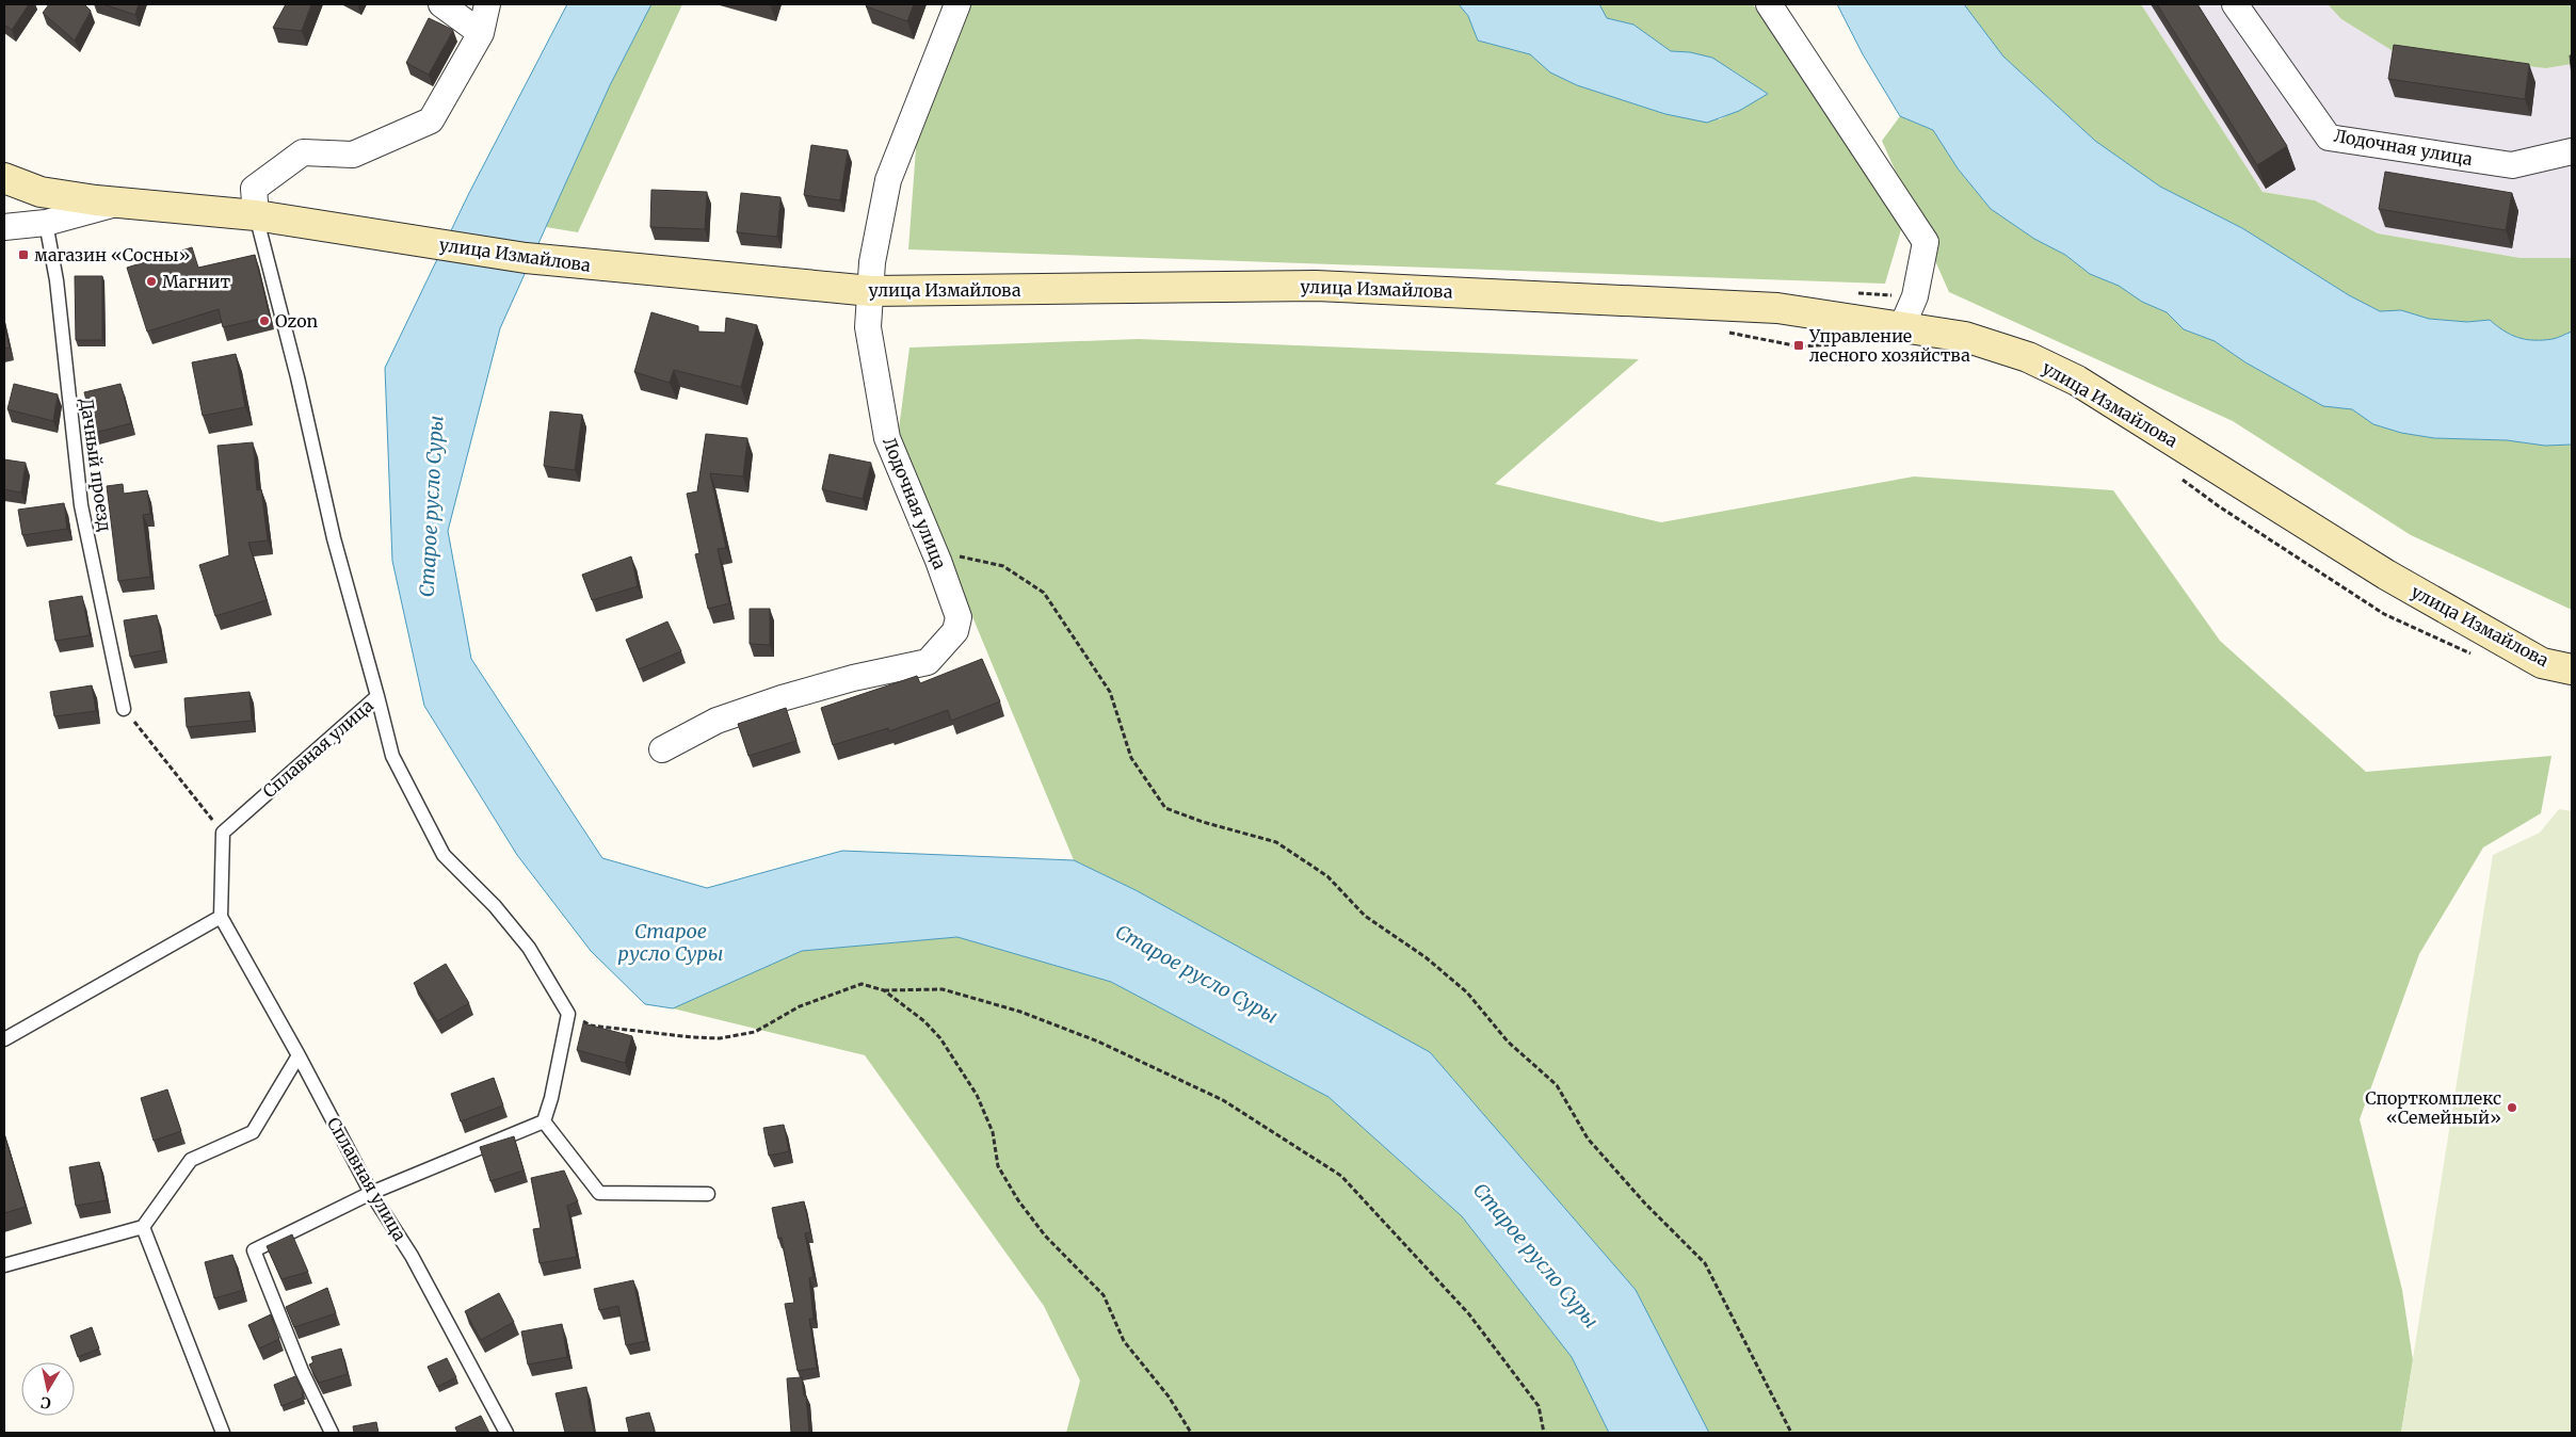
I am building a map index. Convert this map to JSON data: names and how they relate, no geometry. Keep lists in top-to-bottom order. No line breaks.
{"streets":{"main road":["улица Измайлова"],"street":["Лодочная улица","Сплавная улица"],"lane":["Дачный проезд"]},"crossings":[["Лодочная улица","улица Измайлова"],["улица Измайлова","Сплавная улица"]],"water":["Старое русло Суры"],"places":{"transit":["магазин «Сосны»","Управление лесного хозяйства"],"other":["Магнит","Ozon","Спорткомплекс «Семейный»"]},"north":"bottom"}
